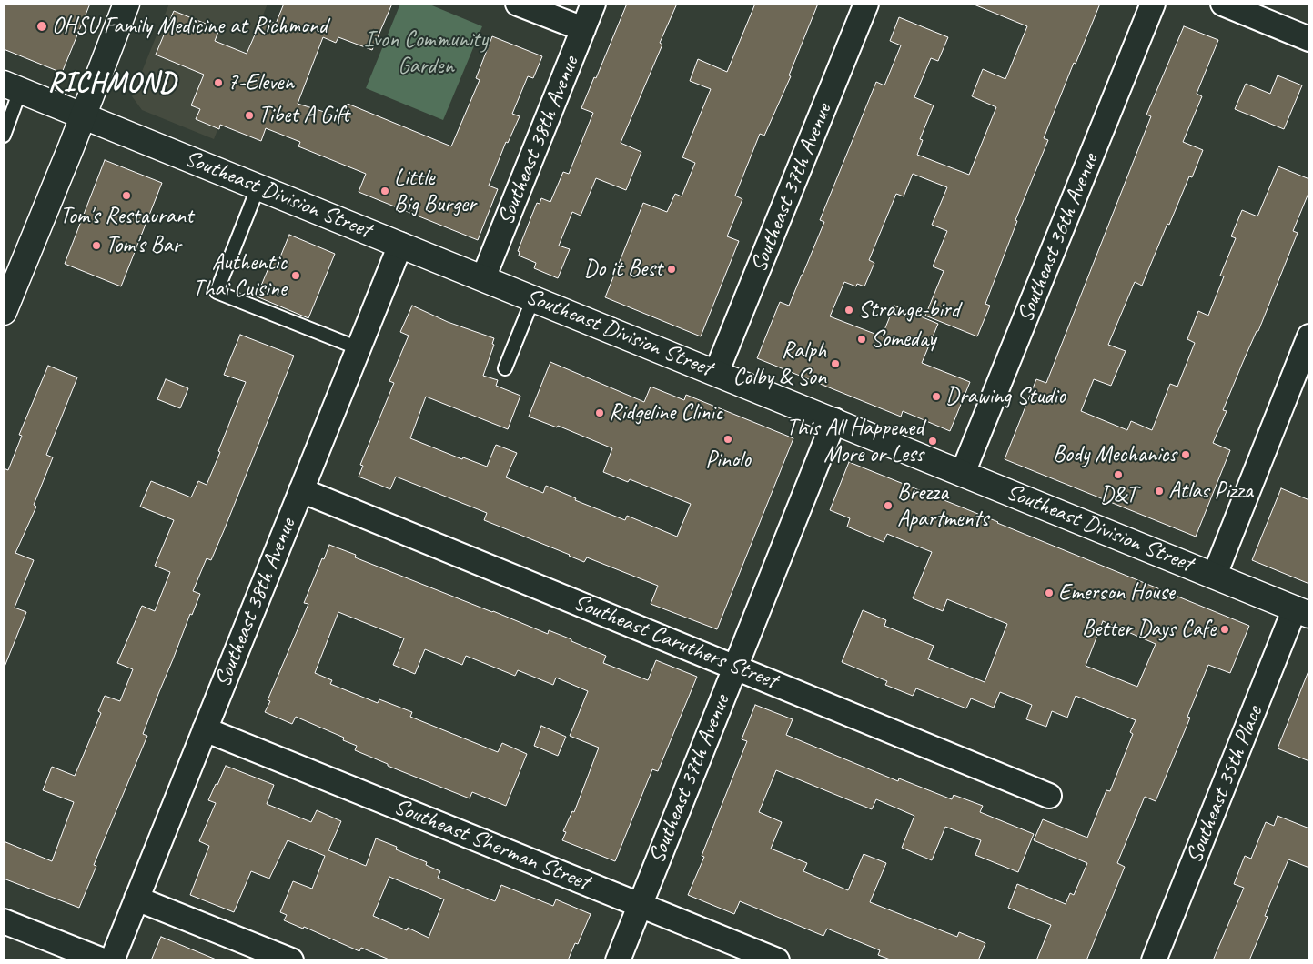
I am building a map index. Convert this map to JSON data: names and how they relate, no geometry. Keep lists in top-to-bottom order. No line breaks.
{"streets":{"main road":["Southeast Division Street"],"street":["Southeast 38th Avenue","Southeast 37th Avenue","Southeast 36th Avenue","Southeast Caruthers Street","Southeast 35th Place","Southeast Sherman Street"]},"crossings":[["Southeast 38th Avenue","Southeast Division Street"],["Southeast 38th Avenue","Southeast Caruthers Street"],["Southeast 38th Avenue","Southeast Sherman Street"],["Southeast 37th Avenue","Southeast Division Street"],["Southeast 37th Avenue","Southeast Caruthers Street"],["Southeast 37th Avenue","Southeast Sherman Street"],["Southeast Division Street","Southeast 36th Avenue"],["Southeast Division Street","Southeast 35th Place"]],"districts":["RICHMOND"],"parks":["Ivon Community Garden"],"places":["OHSU Family Medicine at Richmond","7-Eleven","Tibet A Gift","Little Big Burger","Tom's Restaurant","Tom's Bar","Do it Best","Authentic Thai Cuisine","Strange-bird","Someday","Ralph Colby & Son","Drawing Studio","Ridgeline Clinic","Pinolo","This All Happened More or Less","Body Mechanics","D&T","Atlas Pizza","Brezza Apartments","Emerson House","Better Days Cafe"]}
